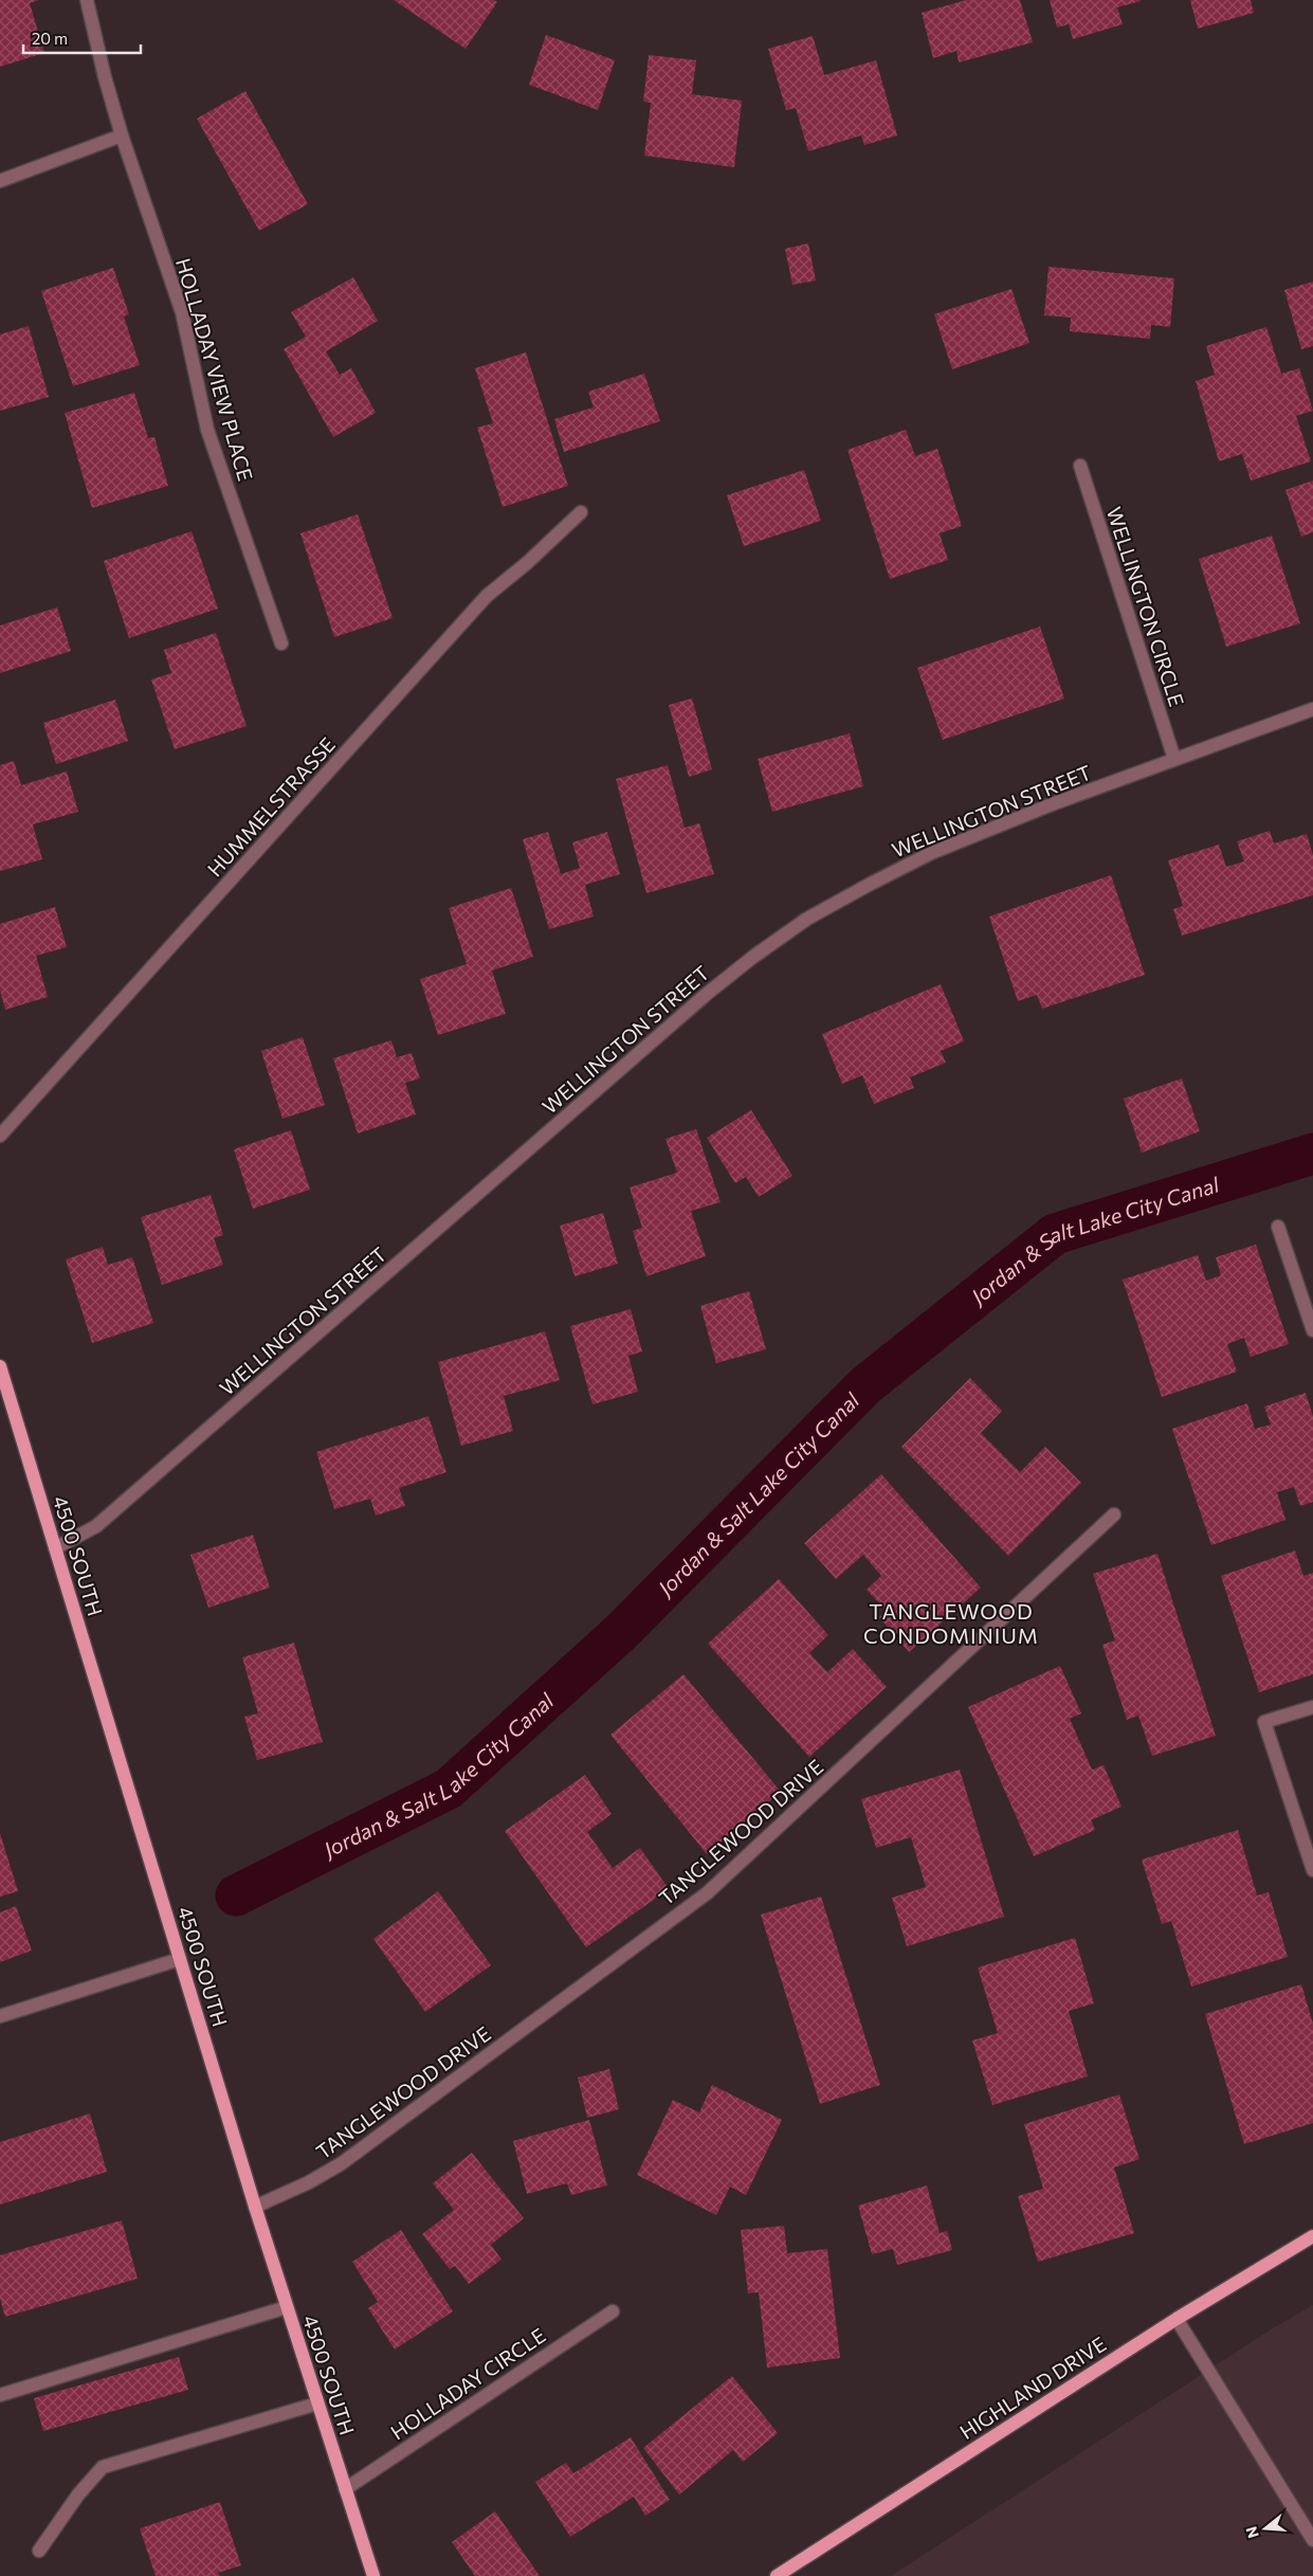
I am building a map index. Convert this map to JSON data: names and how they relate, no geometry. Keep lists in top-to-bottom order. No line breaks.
{"streets":{"main road":["4500 SOUTH","HIGHLAND DRIVE"],"street":["HOLLADAY VIEW PLACE","WELLINGTON CIRCLE","HUMMELSTRASSE","WELLINGTON STREET","TANGLEWOOD DRIVE","HOLLADAY CIRCLE"]},"crossings":[["WELLINGTON CIRCLE","WELLINGTON STREET"],["WELLINGTON STREET","4500 SOUTH"],["4500 SOUTH","TANGLEWOOD DRIVE"],["4500 SOUTH","HOLLADAY CIRCLE"]],"districts":["TANGLEWOOD CONDOMINIUM"],"water":["Jordan & Salt Lake City Canal"],"scale_bar":"20 m","north":"left"}
